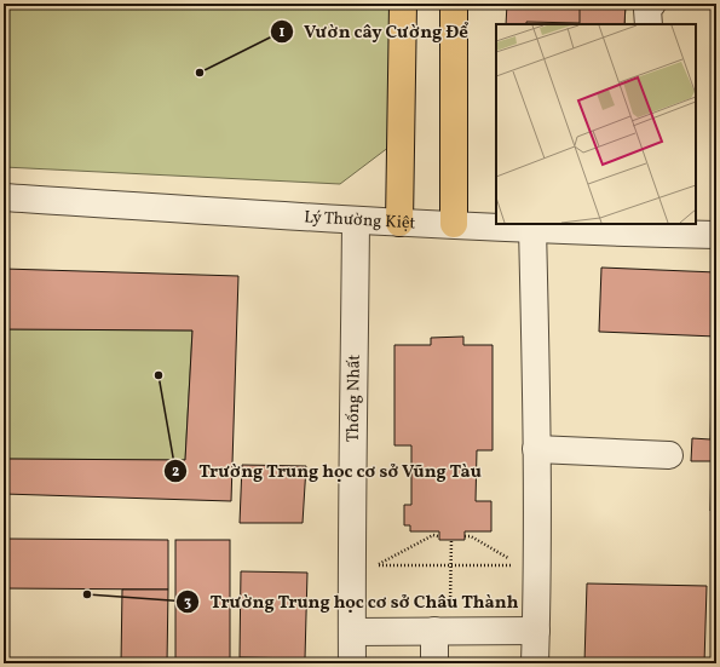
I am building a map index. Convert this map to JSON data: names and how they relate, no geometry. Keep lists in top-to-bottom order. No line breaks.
{"streets":{"street":["Lý Thường Kiệt","Thống Nhất"]},"crossings":[["Lý Thường Kiệt","Thống Nhất"]],"places":["Vườn cây Cường Để","Trường Trung học cơ sở Vũng Tàu","Trường Trung học cơ sở Châu Thành"]}
